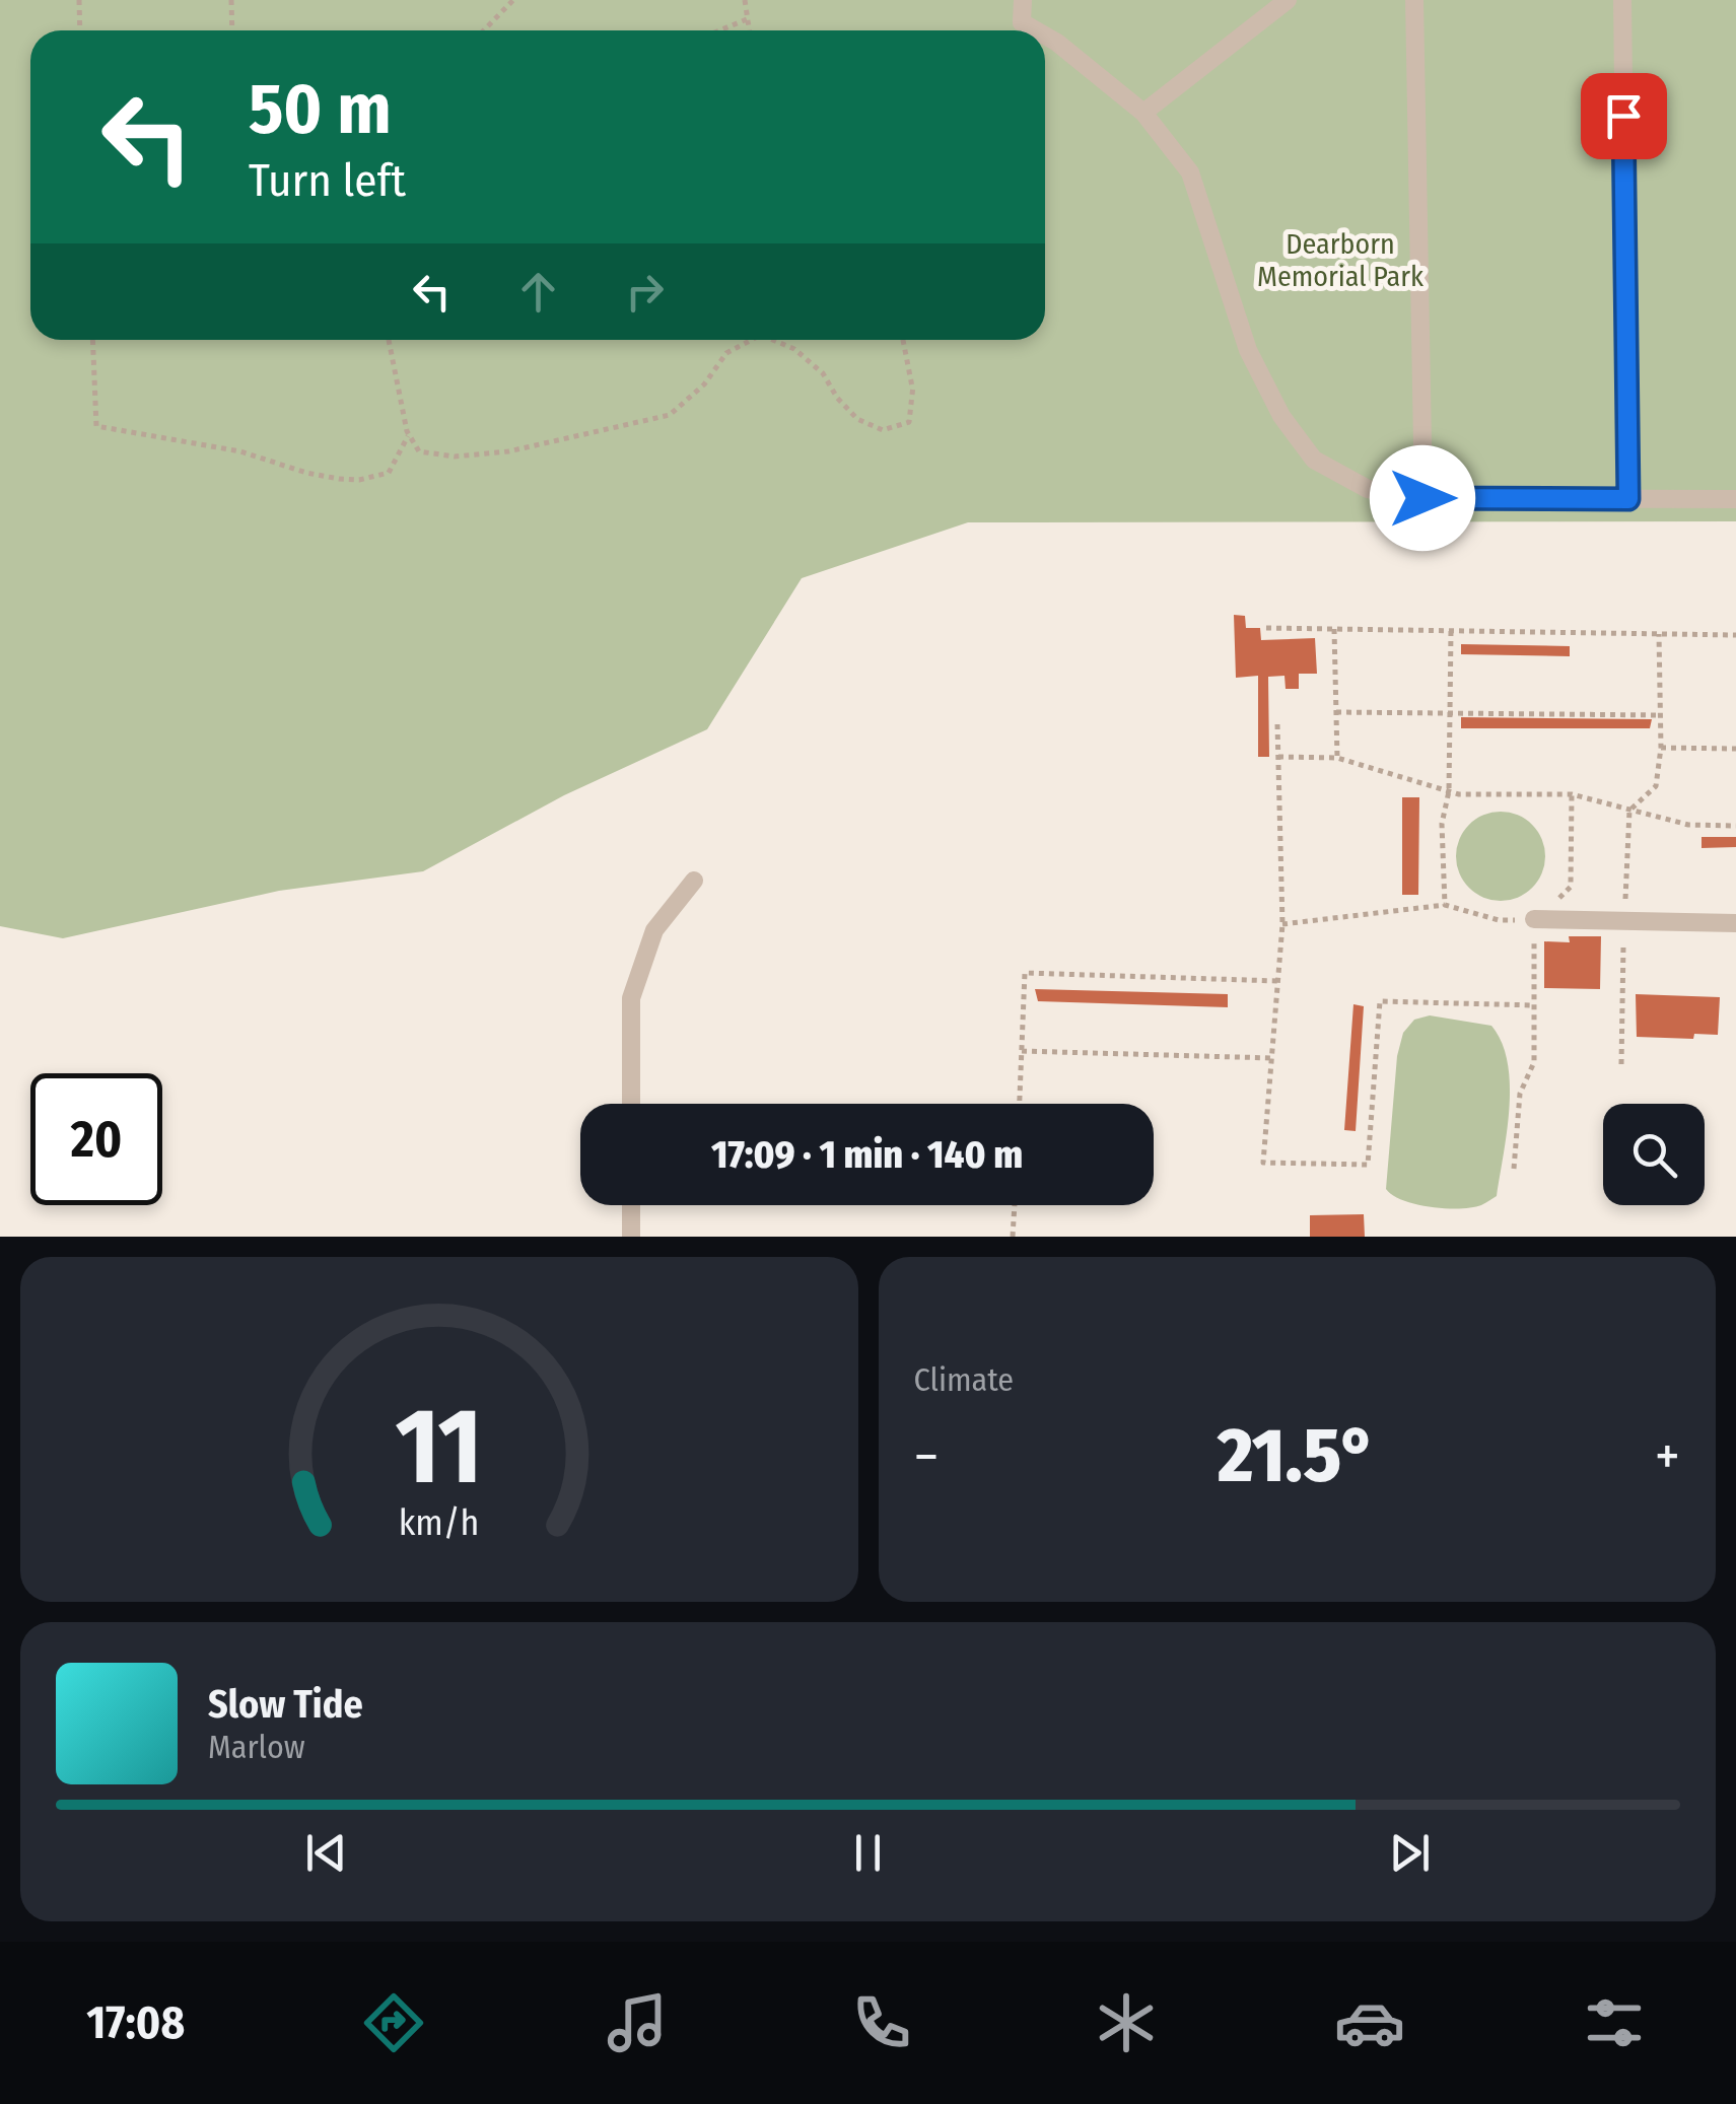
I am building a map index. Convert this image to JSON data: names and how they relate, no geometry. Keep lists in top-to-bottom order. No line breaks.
{"parks":["Dearborn Memorial Park"],"page":{"turn":["50 m","Turn left"],"limit":"20","trip":"17:09 · 1 min · 140 m","tile":"Climate","heat":["−","21.5°","+"],"song":["Slow Tide","Marlow"],"tabs":"17:08","gauge":["11","km/h"]}}
